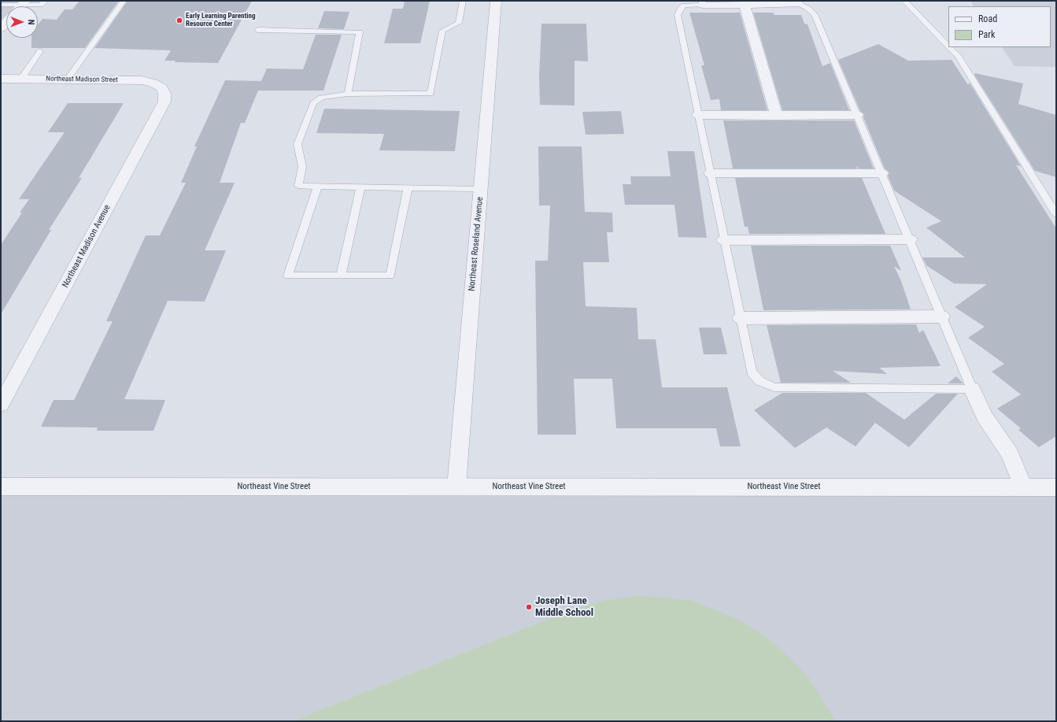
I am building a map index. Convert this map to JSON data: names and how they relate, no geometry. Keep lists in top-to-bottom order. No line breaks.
{"streets":{"street":["Northeast Madison Street","Northeast Roseland Avenue","Northeast Madison Avenue","Northeast Vine Street"]},"crossings":[["Northeast Madison Street","Northeast Madison Avenue"],["Northeast Roseland Avenue","Northeast Vine Street"]],"places":["Early Learning Parenting Resource Center","Joseph Lane Middle School"],"legend":["Road","Park"],"north":"right"}
